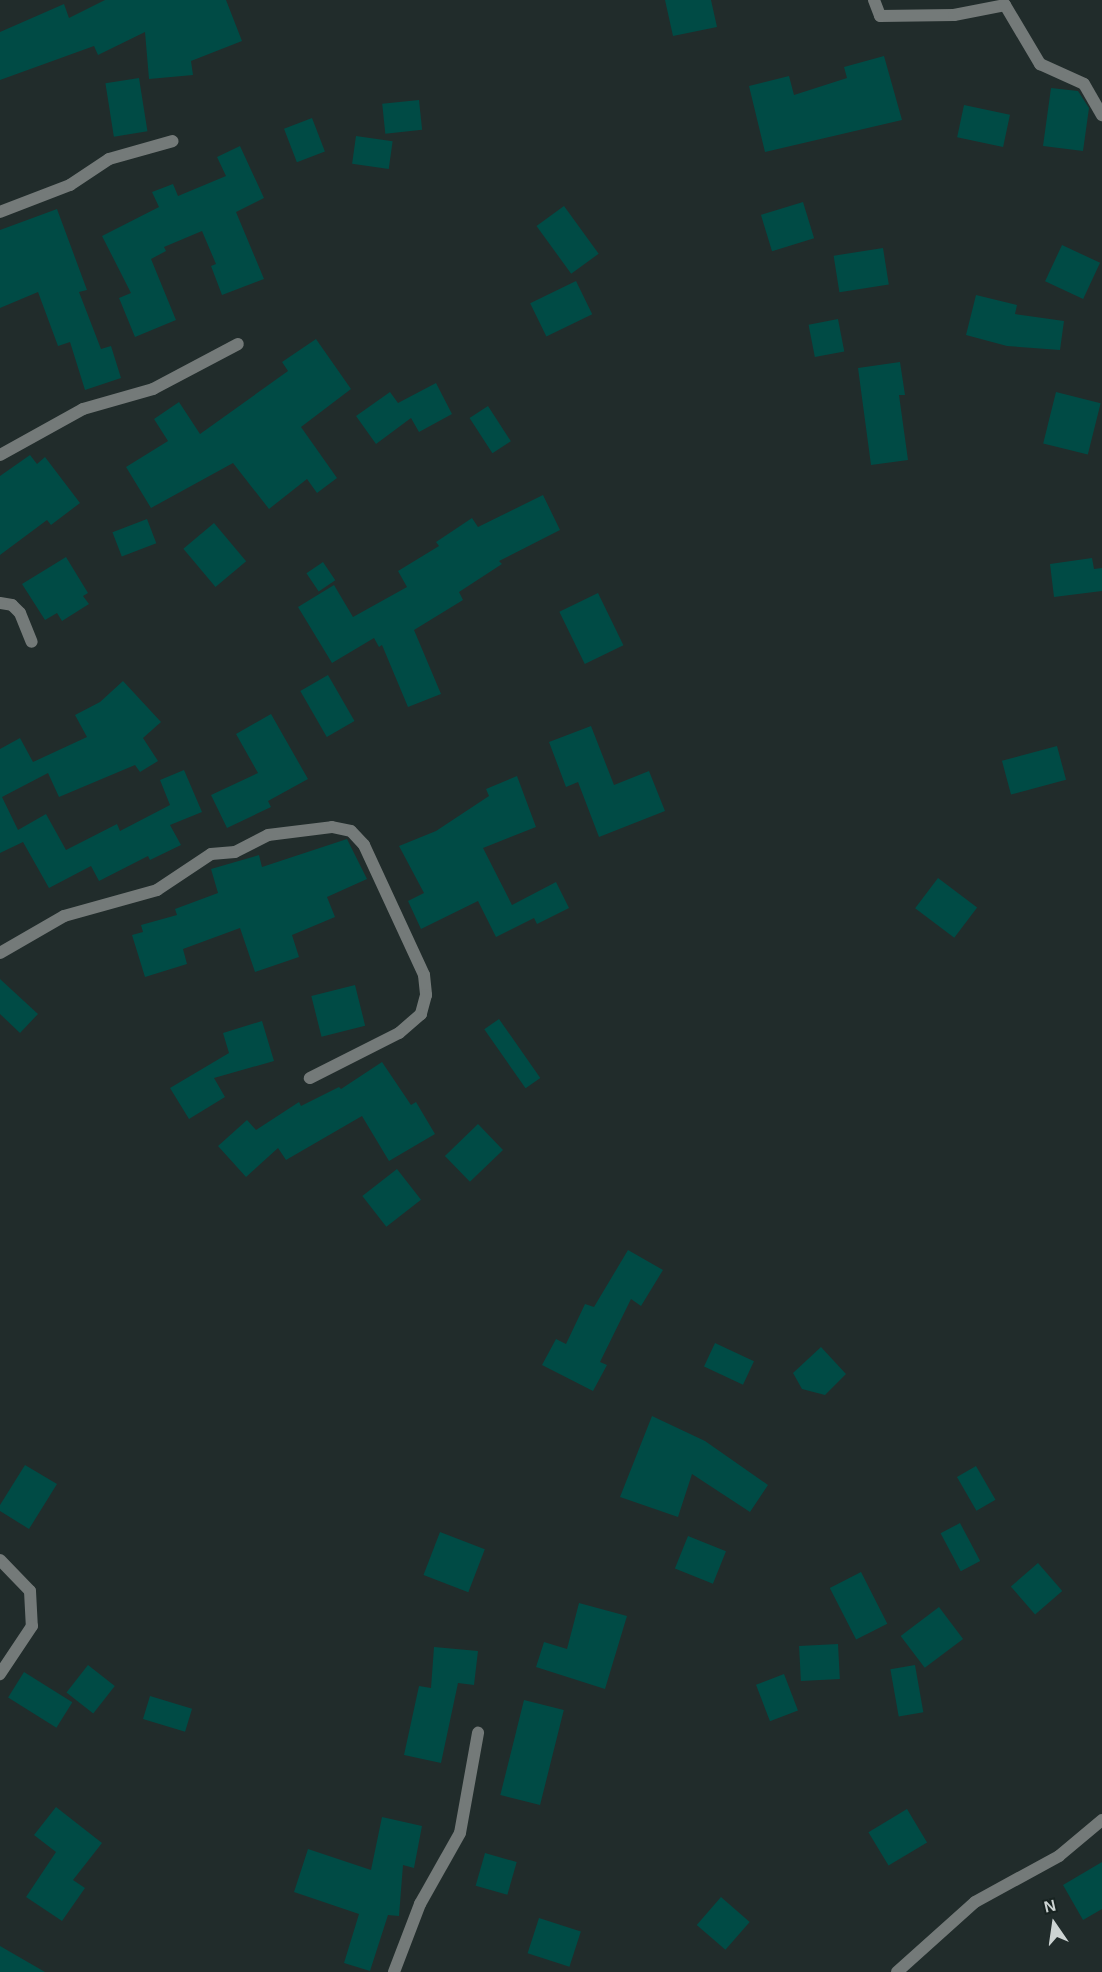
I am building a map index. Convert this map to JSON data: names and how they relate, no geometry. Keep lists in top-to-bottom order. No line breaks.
{"north":"top"}
